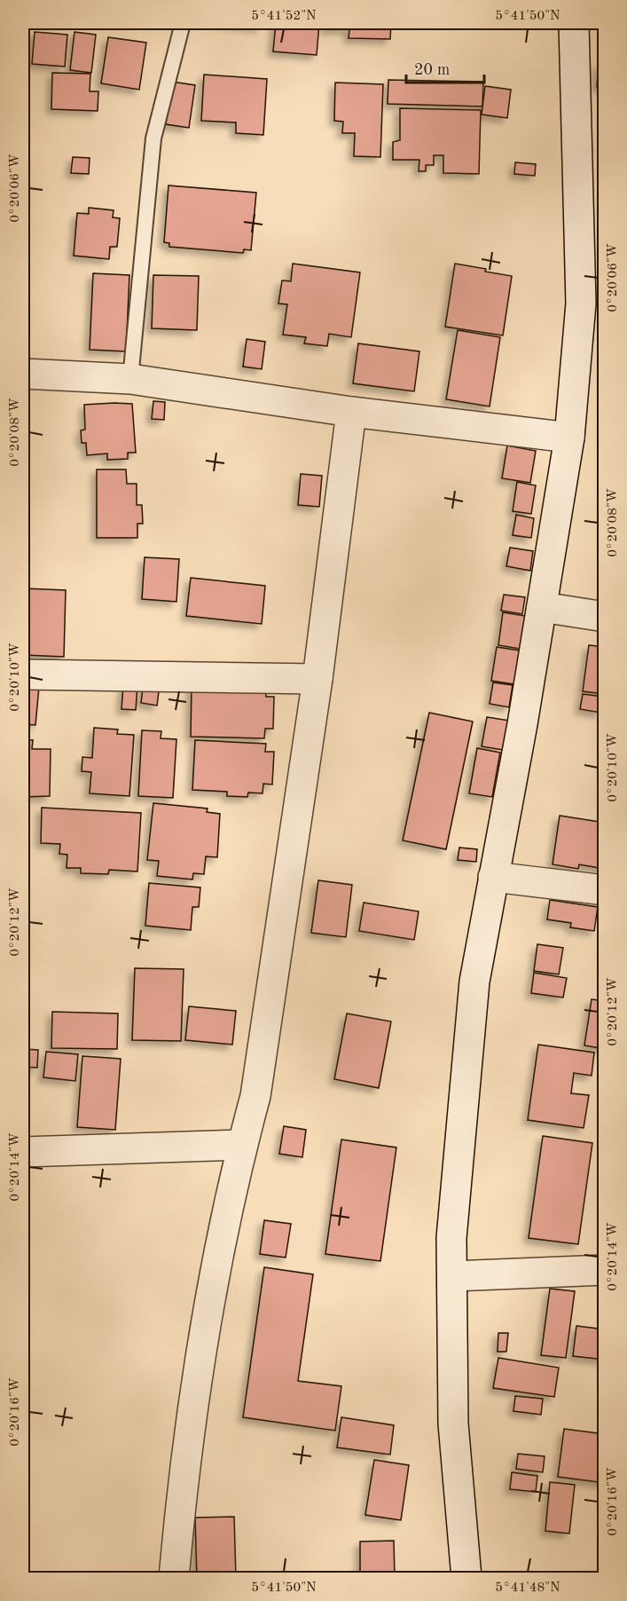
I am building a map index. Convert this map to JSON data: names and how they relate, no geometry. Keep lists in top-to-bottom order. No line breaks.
{"scale_bar":"20 m","coordinates":["5°41'52\"N","5°41'50\"N","0°20'06\"W","0°20'08\"W","0°20'10\"W","0°20'12\"W","0°20'14\"W","0°20'16\"W","5°41'48\"N"]}
